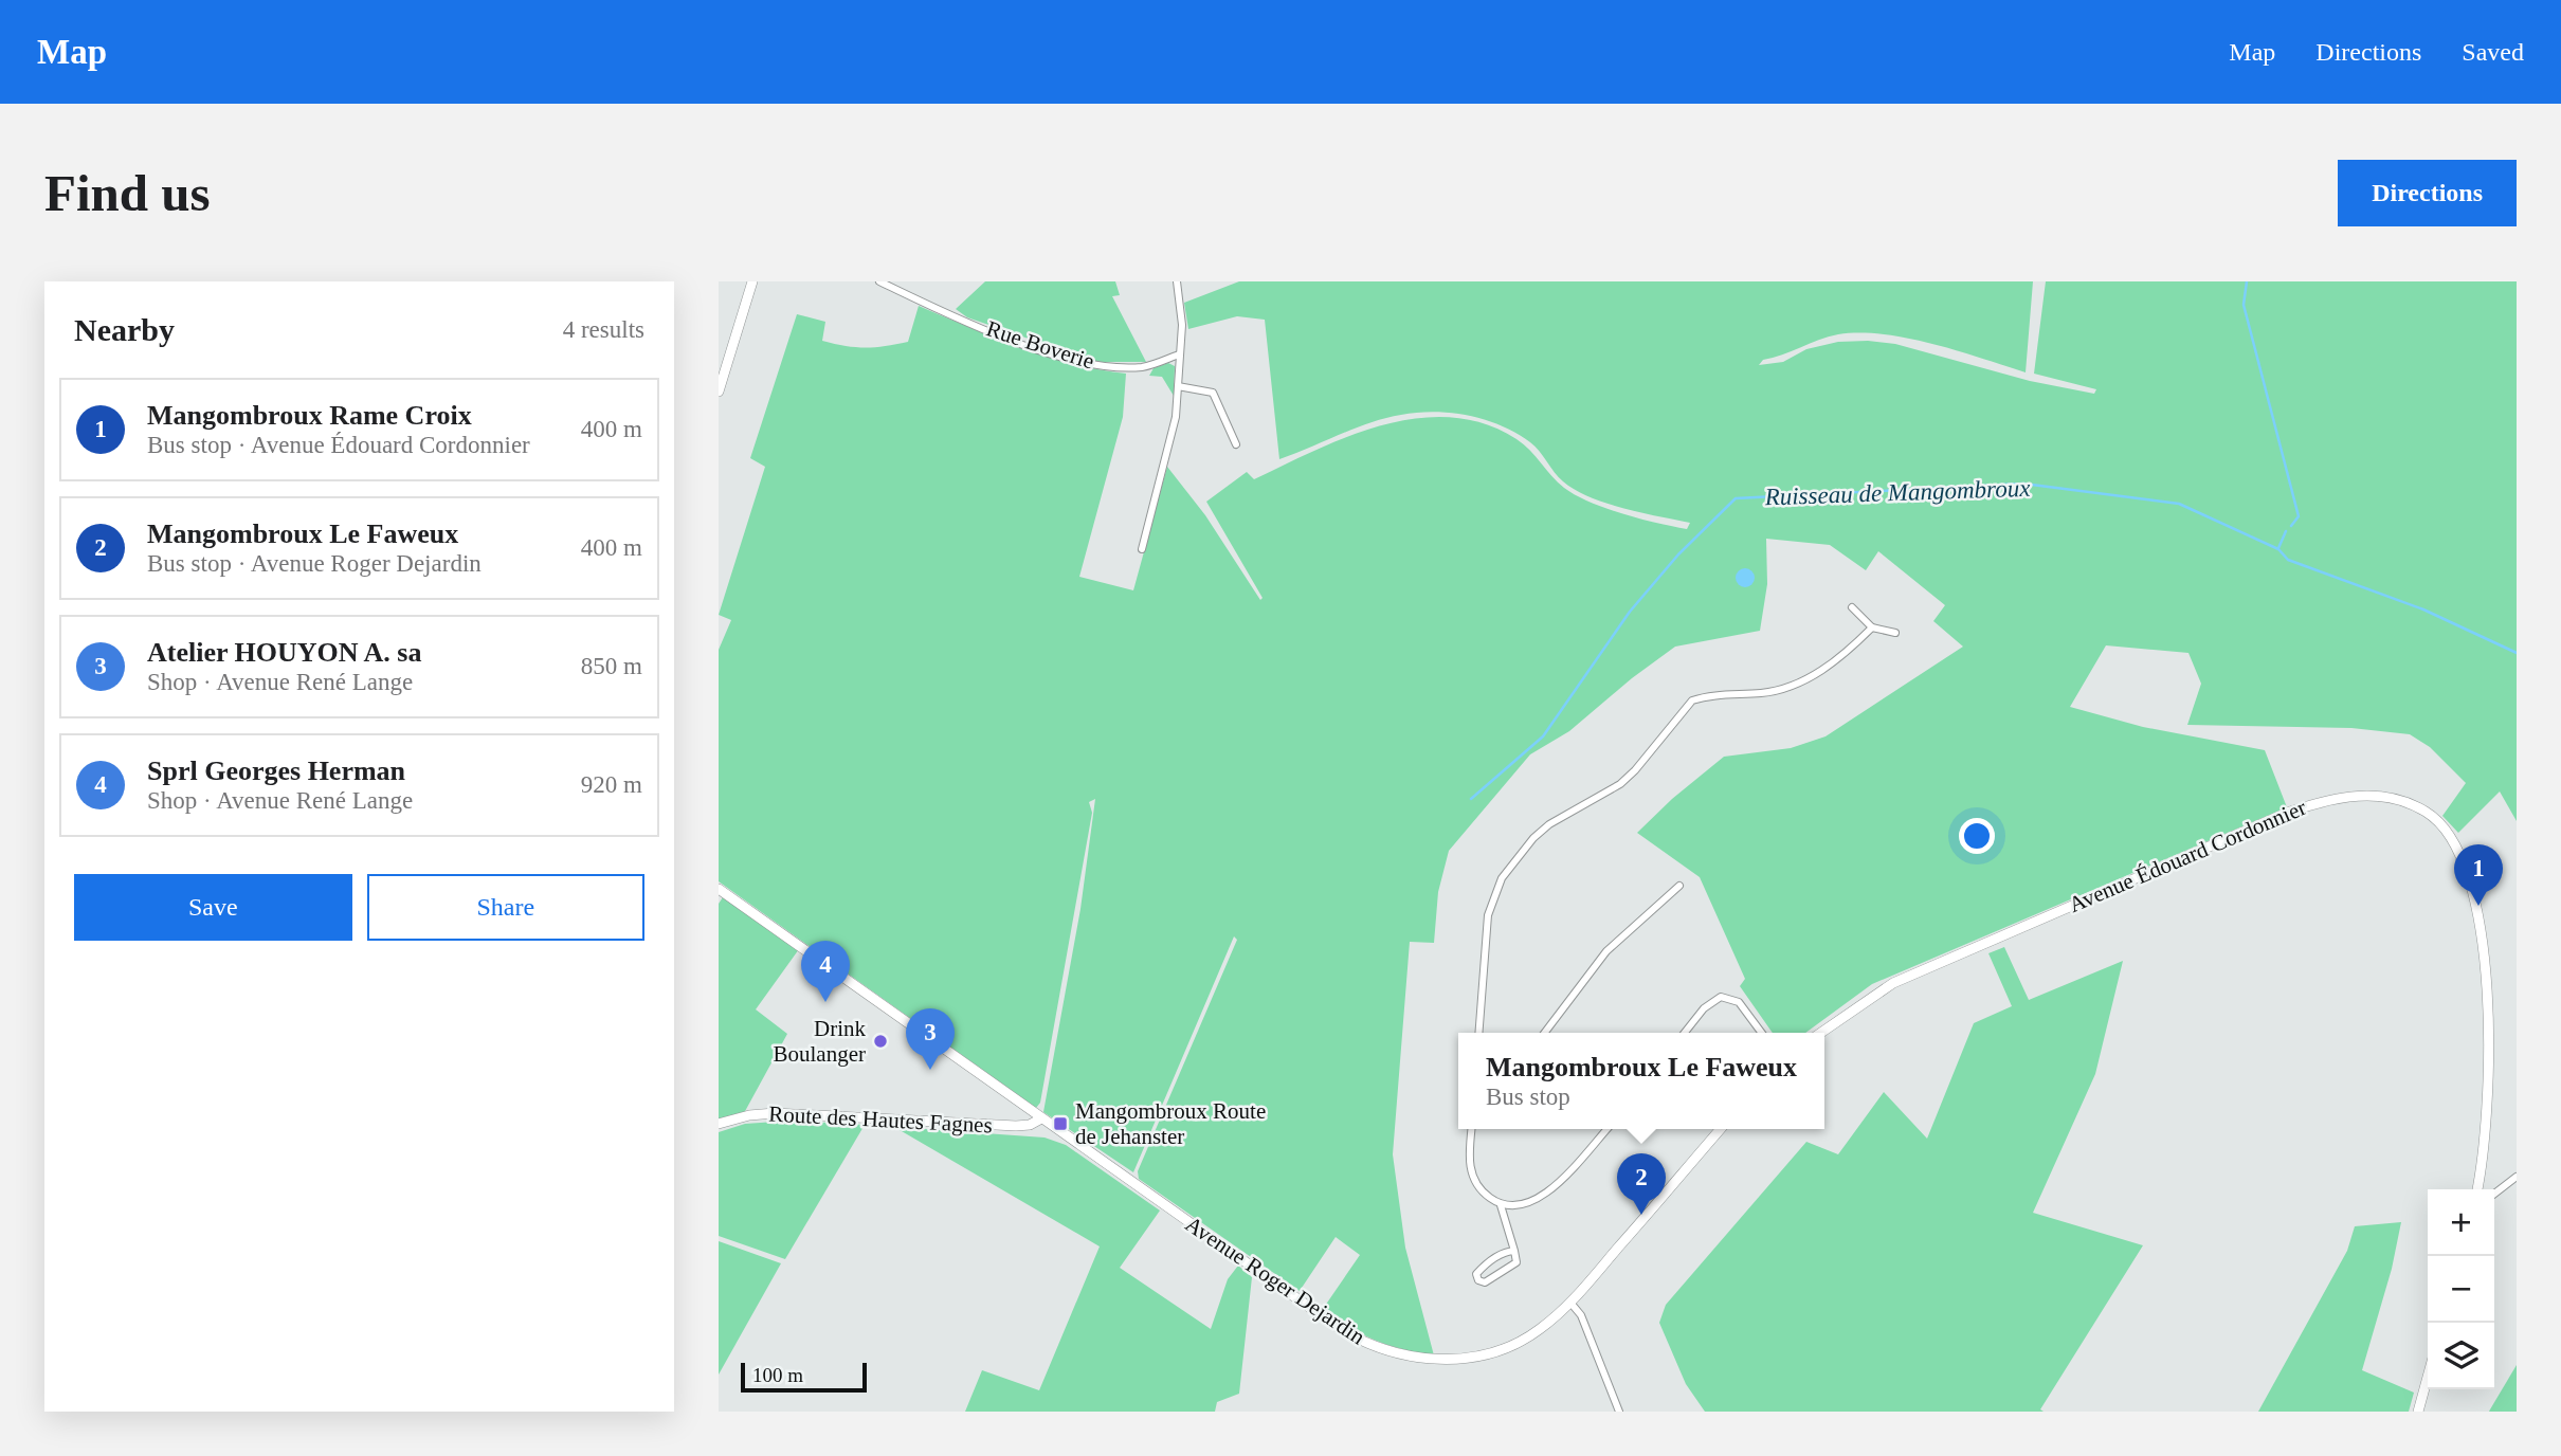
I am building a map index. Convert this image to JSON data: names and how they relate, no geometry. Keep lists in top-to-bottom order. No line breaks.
{"streets":{"main road":["Avenue Édouard Cordonnier","Route des Hautes Fagnes","Avenue Roger Dejardin"],"street":["Rue Boverie"]},"crossings":[["Route des Hautes Fagnes","Avenue Roger Dejardin"]],"water":["Ruisseau de Mangombroux"],"places":{"other":["Drink Boulanger"],"transit":["Mangombroux Route de Jehanster"]},"scale_bar":"100 m","page":{"header":"Map","nav":["Map","Directions","Saved"],"buttons":["Directions",["Save","Share"]],"title":"Find us","heading":["Nearby","4 results"],"list":[{"mark":"1","name":"Mangombroux Rame Croix","note":"Bus stop · Avenue Édouard Cordonnier","value":"400 m"},{"mark":"2","name":"Mangombroux Le Faweux","note":"Bus stop · Avenue Roger Dejardin","value":"400 m"},{"mark":"3","name":"Atelier HOUYON A. sa","note":"Shop · Avenue René Lange","value":"850 m"},{"mark":"4","name":"Sprl Georges Herman","note":"Shop · Avenue René Lange","value":"920 m"}],"pins":["1","4","3","2"],"popup":["Mangombroux Le Faweux","Bus stop"],"map_buttons":["+","−"],"scale":"100 m"}}
